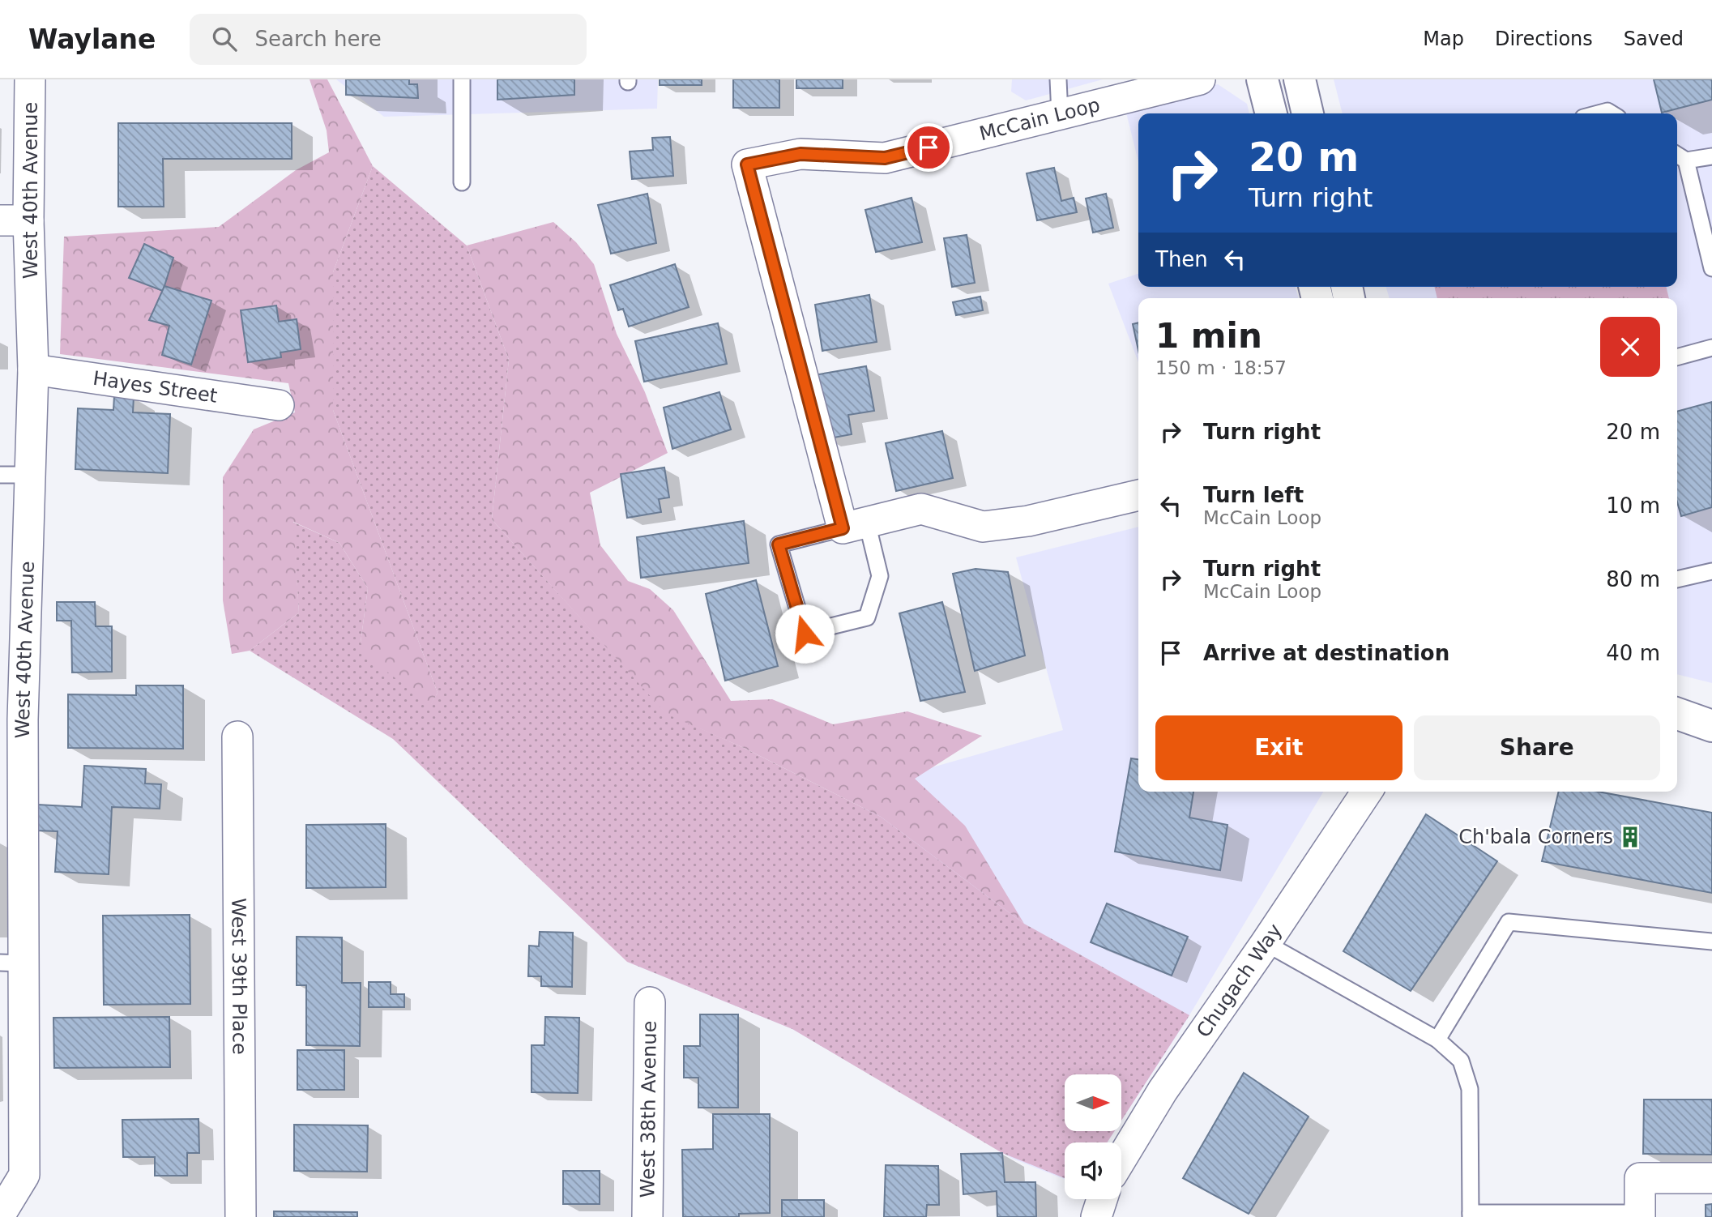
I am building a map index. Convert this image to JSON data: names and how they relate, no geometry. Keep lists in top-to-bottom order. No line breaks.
{"streets":{"street":["McCain Loop","West 40th Avenue","Hayes Street","West 39th Place","Chugach Way","West 38th Avenue"]},"crossings":[["West 40th Avenue","Hayes Street"]],"places":{"building":["Ch'bala Corners"]},"north":"right","page":{"header":"Waylane","search":"Search here","nav":["Map","Directions","Saved"],"turn":["20 m","Turn right"],"then":"Then","heading":["1 min","150 m · 18:57"],"list":[{"name":"Turn right","value":"20 m"},{"name":"Turn left","note":"McCain Loop","value":"10 m"},{"name":"Turn right","note":"McCain Loop","value":"80 m"},{"name":"Arrive at destination","value":"40 m"}],"buttons":["Exit","Share"]}}
